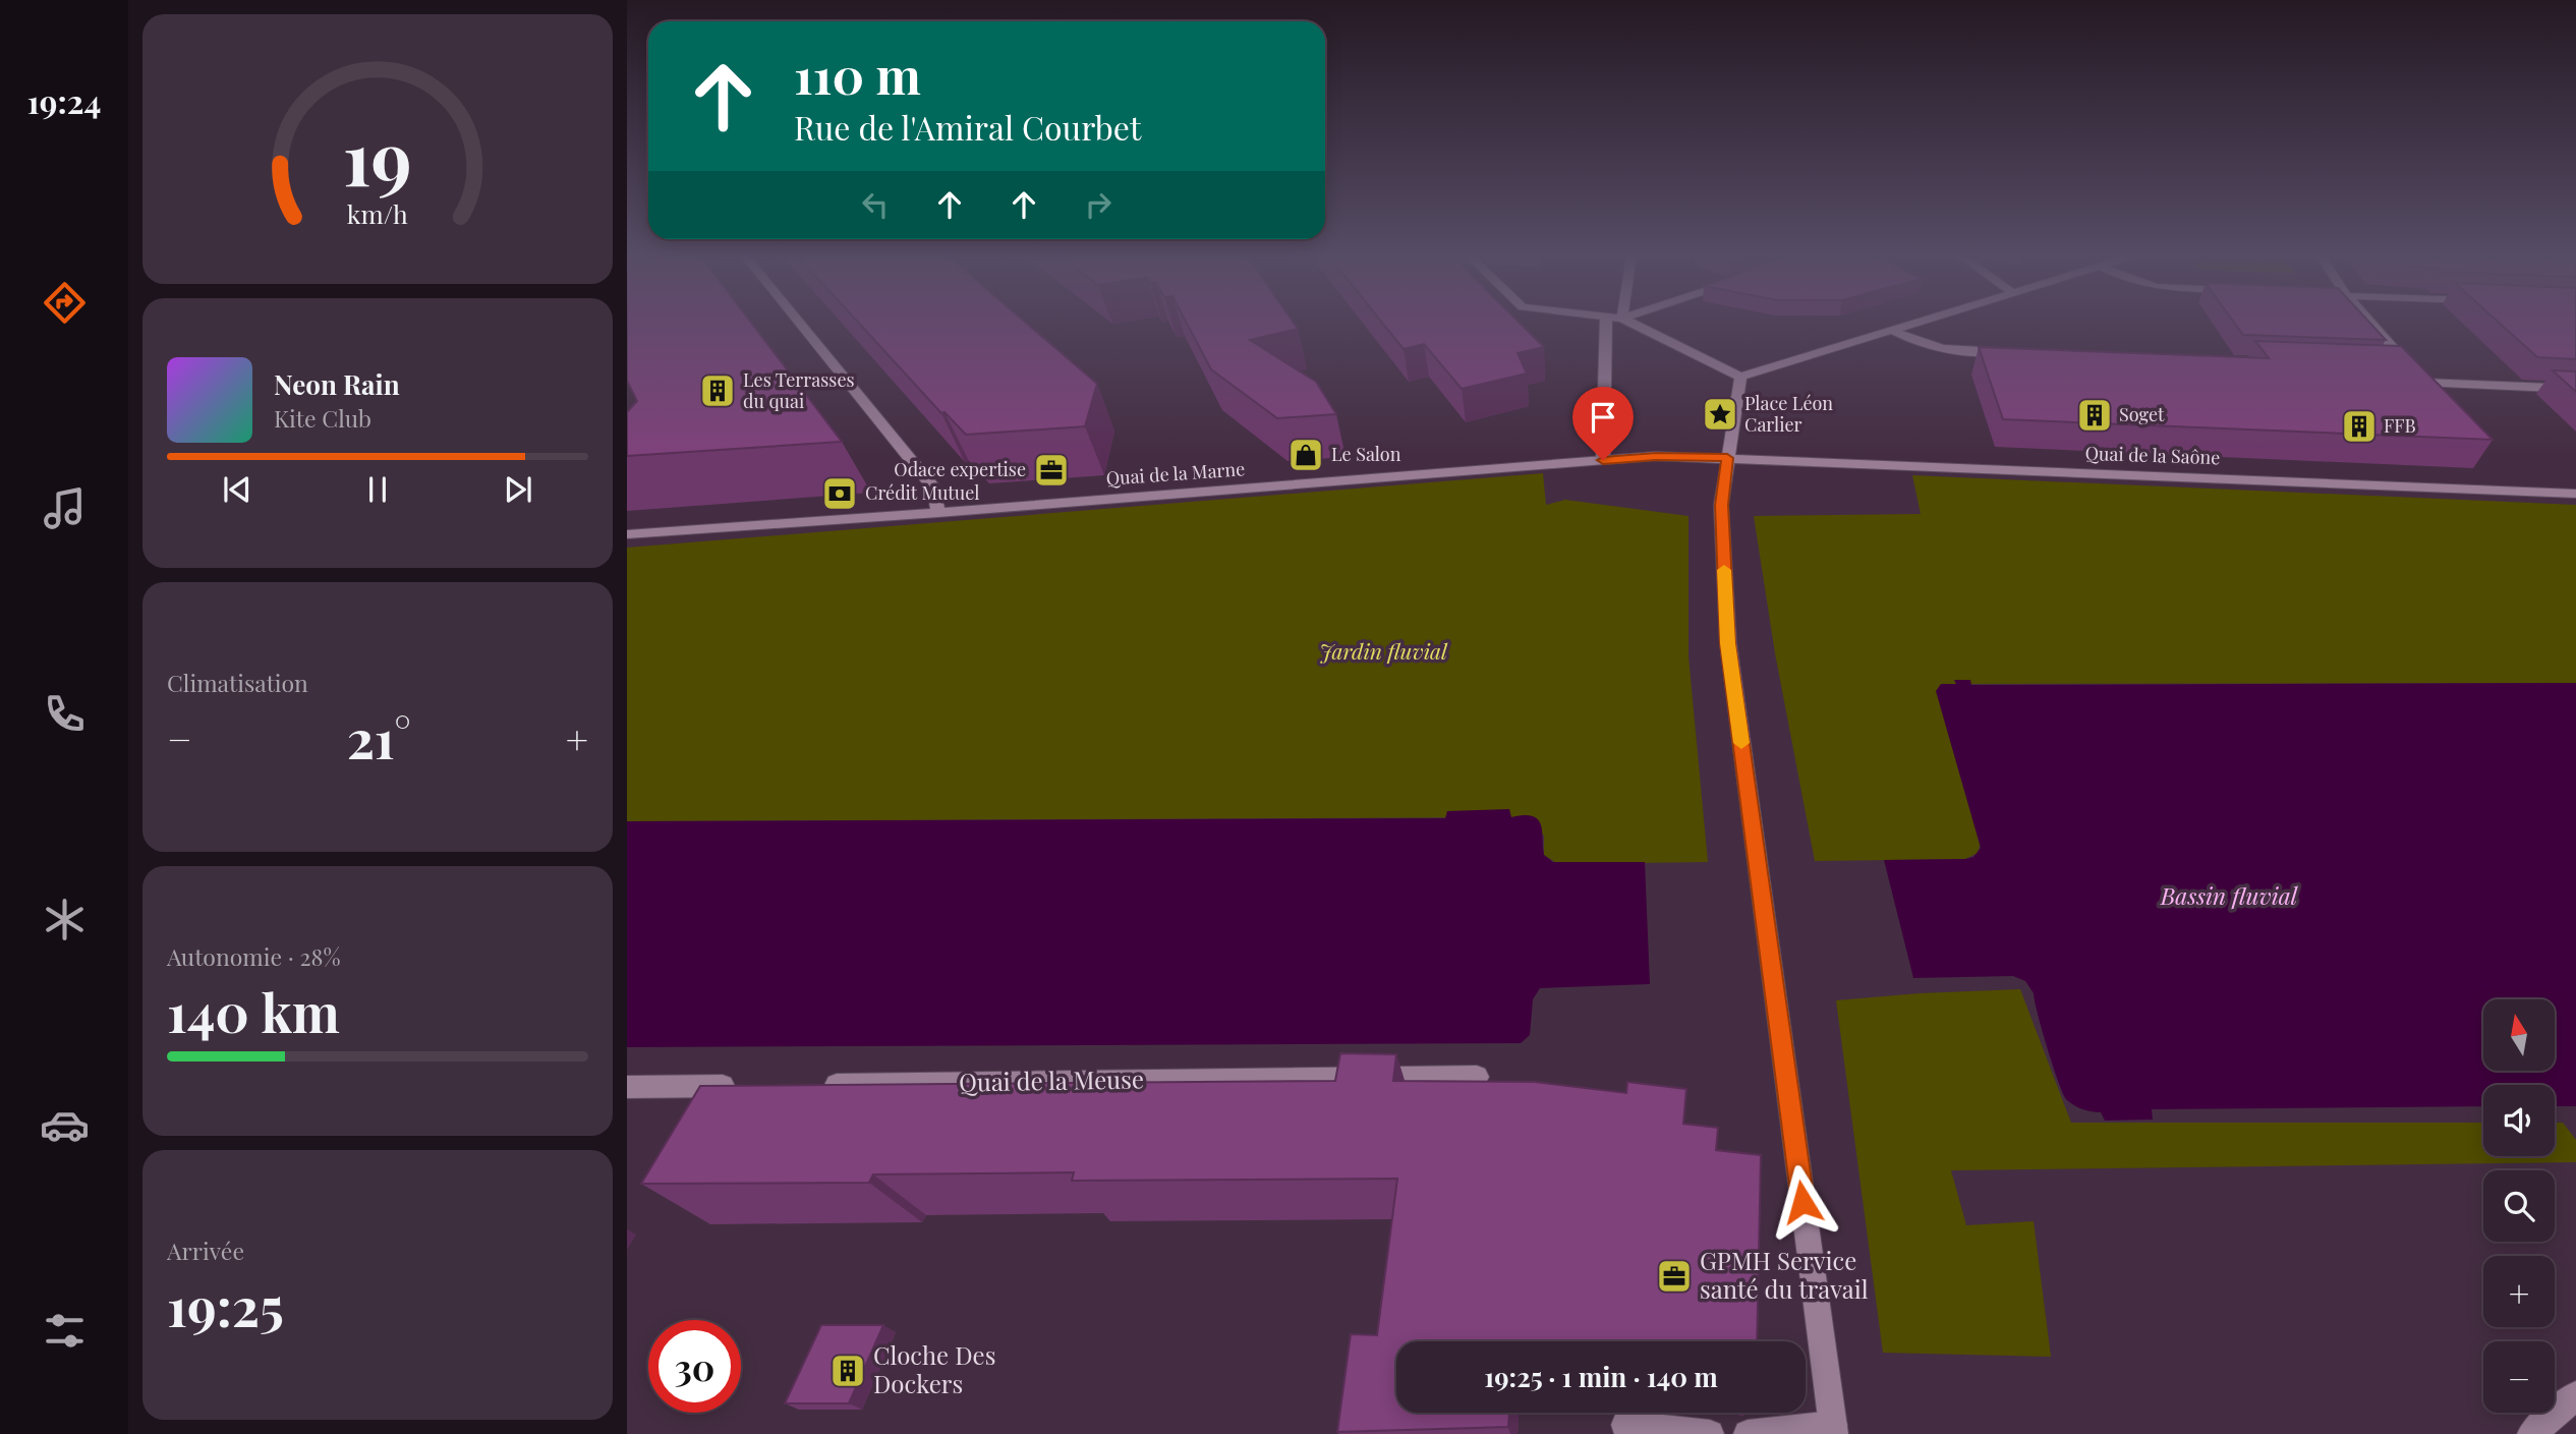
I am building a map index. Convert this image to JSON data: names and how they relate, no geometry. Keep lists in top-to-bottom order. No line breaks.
{"streets":{"street":["Quai de la Saône","Quai de la Marne","Quai de la Meuse"]},"crossings":[["Quai de la Saône","Quai de la Marne"]],"water":["Bassin fluvial"],"parks":["Jardin fluvial"],"places":{"building":["Les Terrasses du quai","Soget","FFB","Cloche Des Dockers"],"place":["Place Léon Carlier"],"shop":["Le Salon"],"office":["Odace expertise","GPMH Service santé du travail"],"bank":["Crédit Mutuel"]},"north":"top","page":{"tabs":"19:24","turn":["110 m","Rue de l'Amiral Courbet"],"song":["Neon Rain","Kite Club"],"tile":["Climatisation",["Autonomie · 28%","140 km"],["Arrivée","19:25"]],"heat":["−","21°","+"],"map_buttons":["+","−"],"limit":"30","trip":"19:25 · 1 min · 140 m","gauge":["19","km/h"]}}
